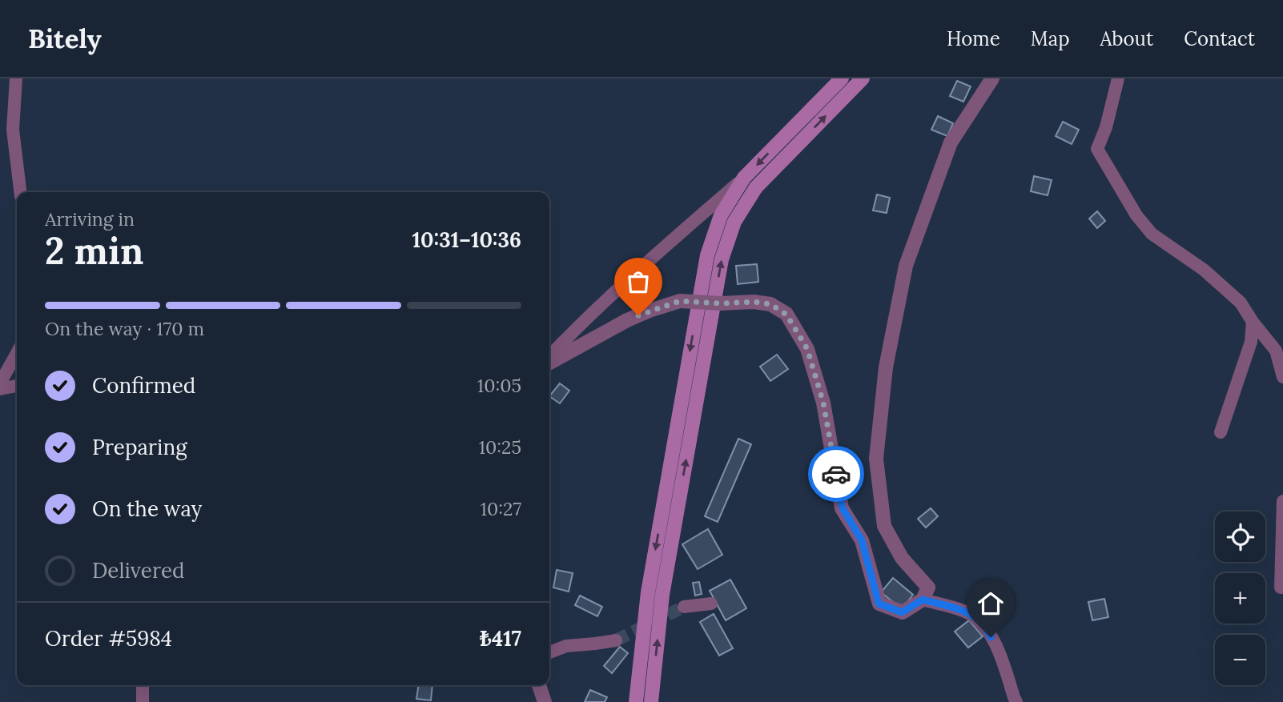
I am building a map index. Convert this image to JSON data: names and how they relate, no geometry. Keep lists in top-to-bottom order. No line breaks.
{"page":{"header":"Bitely","nav":["Home","Map","About","Contact"],"heading":["2 min","Arriving in","10:31–10:36"],"panel":["Order #5984","₺417"],"bar":"On the way · 170 m","list":[["Confirmed","10:05"],["Preparing","10:25"],["On the way","10:27"],"Delivered"],"map_buttons":["+","−"]}}
